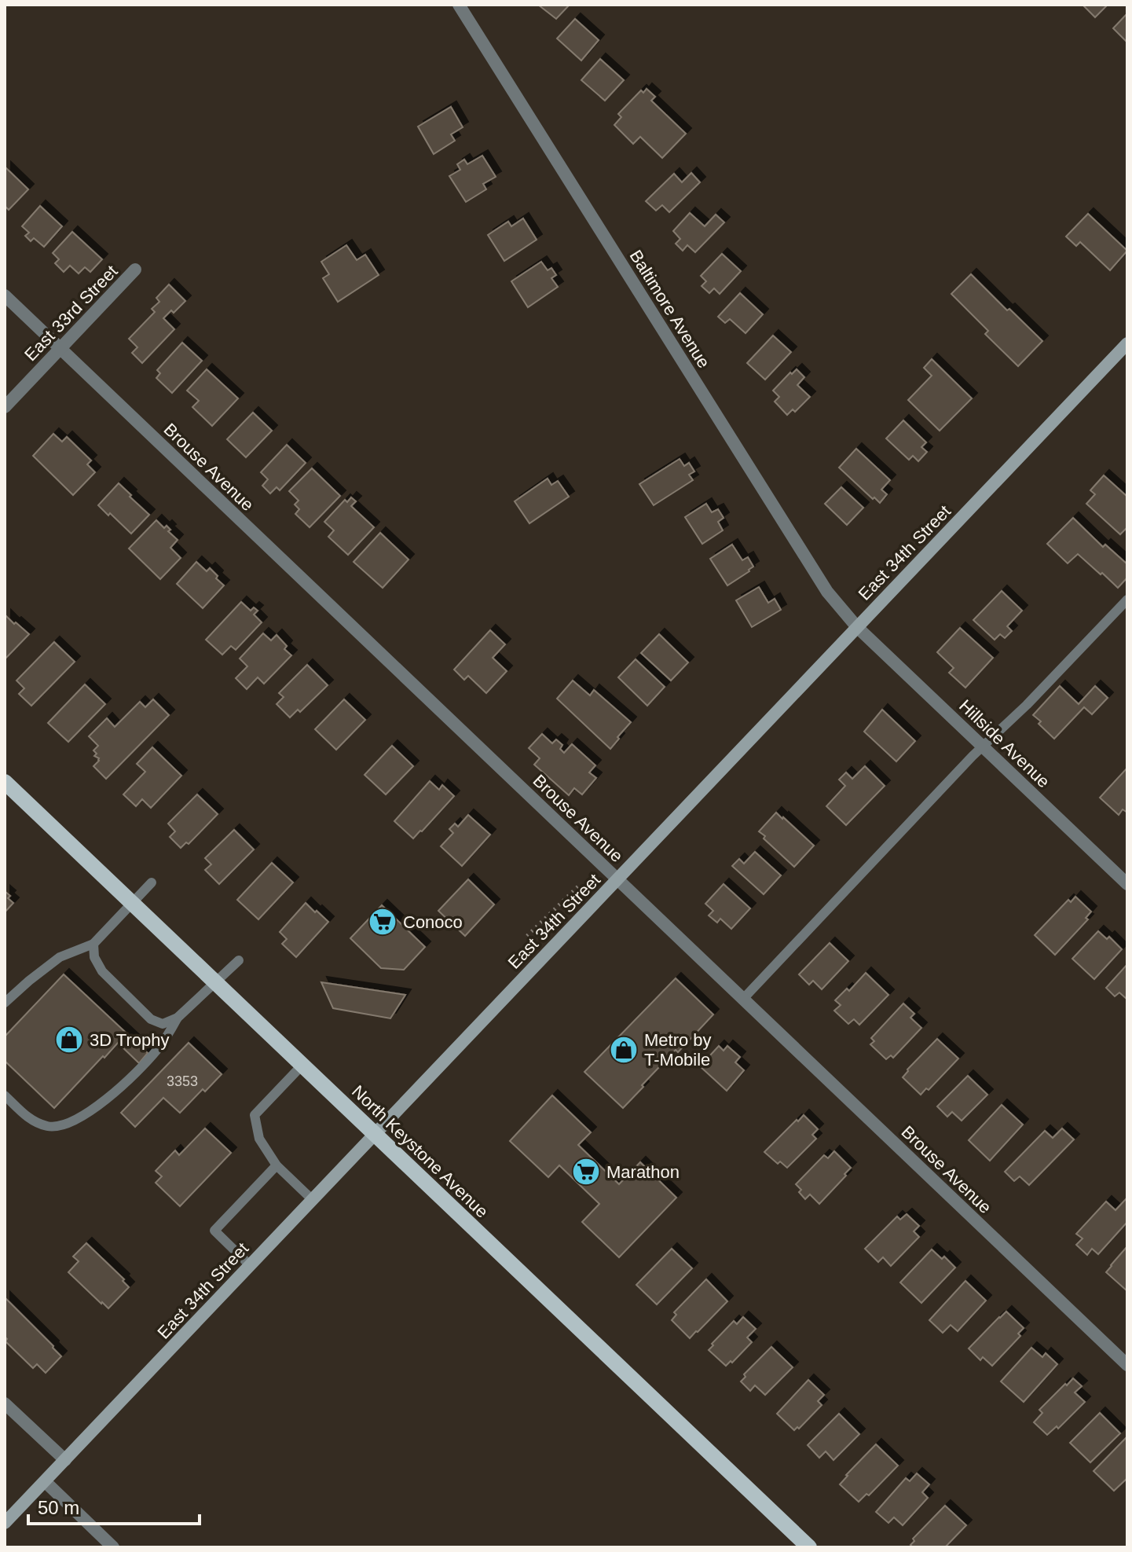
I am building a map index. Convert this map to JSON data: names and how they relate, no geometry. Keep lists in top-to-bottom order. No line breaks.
{"streets":{"main road":["East 34th Street","North Keystone Avenue"],"street":["Baltimore Avenue","East 33rd Street","Brouse Avenue","Hillside Avenue"]},"crossings":[["Baltimore Avenue","East 34th Street"],["Baltimore Avenue","Hillside Avenue"],["East 33rd Street","Brouse Avenue"],["Brouse Avenue","East 34th Street"],["East 34th Street","Hillside Avenue"],["East 34th Street","North Keystone Avenue"]],"places":{"supermarket":["Conoco","Marathon"],"shop":["3D Trophy","Metro by T-Mobile"]},"house_numbers":["3353"],"scale_bar":"50 m"}
